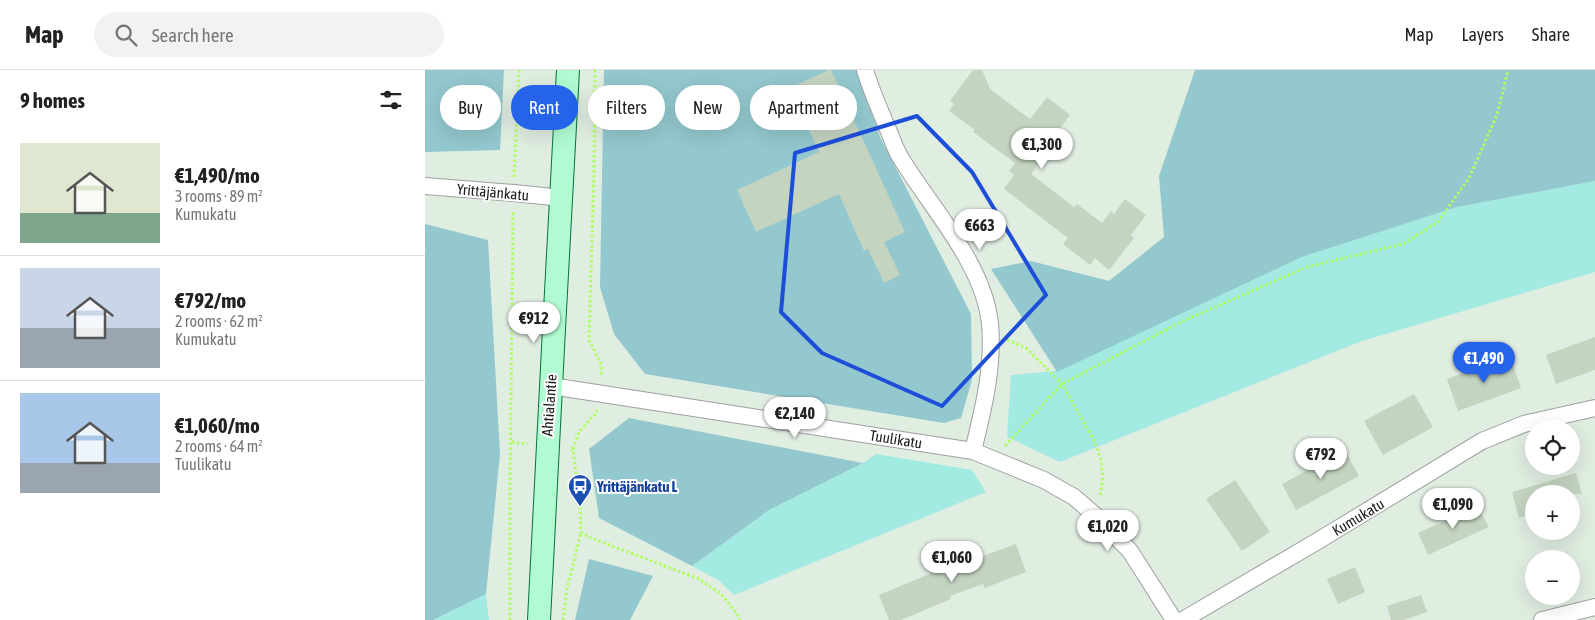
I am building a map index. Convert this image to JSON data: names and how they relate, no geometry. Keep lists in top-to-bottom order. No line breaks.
{"streets":{"main road":["Ahtialantie"],"street":["Yrittäjänkatu","Tuulikatu","Kumukatu"]},"crossings":[["Yrittäjänkatu","Ahtialantie"],["Ahtialantie","Tuulikatu"]],"places":{"bus stop":["Yrittäjänkatu L"]},"page":{"header":"Map","search":"Search here","nav":["Map","Layers","Share"],"heading":"9 homes","chip":["Buy","Rent","Filters","New","Apartment"],"price":["€1,300","€663","€912","€1,490","€2,140","€792","€1,090","€1,020","€1,060"],"list":[{"name":"€1,490/mo","note":"3 rooms · 89 m² · Kumukatu"},{"name":"€792/mo","note":"2 rooms · 62 m² · Kumukatu"},{"name":"€1,060/mo","note":"2 rooms · 64 m² · Tuulikatu"}],"map_buttons":["+","−"]}}
